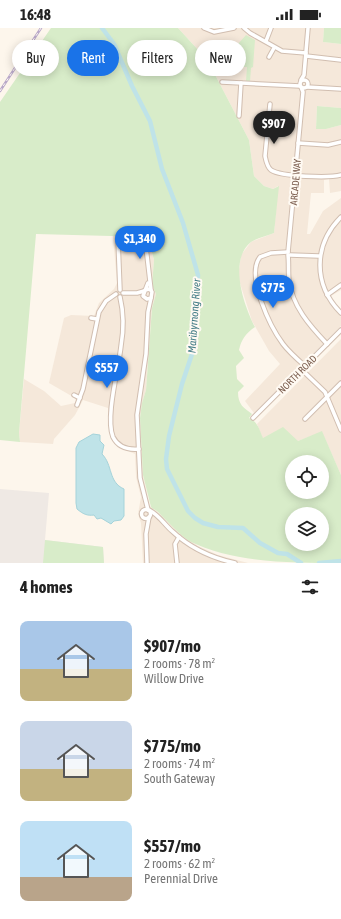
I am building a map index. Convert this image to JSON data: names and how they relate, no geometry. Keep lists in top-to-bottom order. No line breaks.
{"streets":{"street":["ARCADE WAY","NORTH ROAD"]},"crossings":[["ARCADE WAY","NORTH ROAD"]],"water":["Maribyrnong River"],"page":{"status":"16:48","chip":["Buy","Rent","Filters","New"],"price":["$907","$1,340","$775","$557"],"heading":"4 homes","list":[{"name":"$907/mo","note":"2 rooms · 78 m² · Willow Drive"},{"name":"$775/mo","note":"2 rooms · 74 m² · South Gateway"},{"name":"$557/mo","note":"2 rooms · 62 m² · Perennial Drive"}]}}
